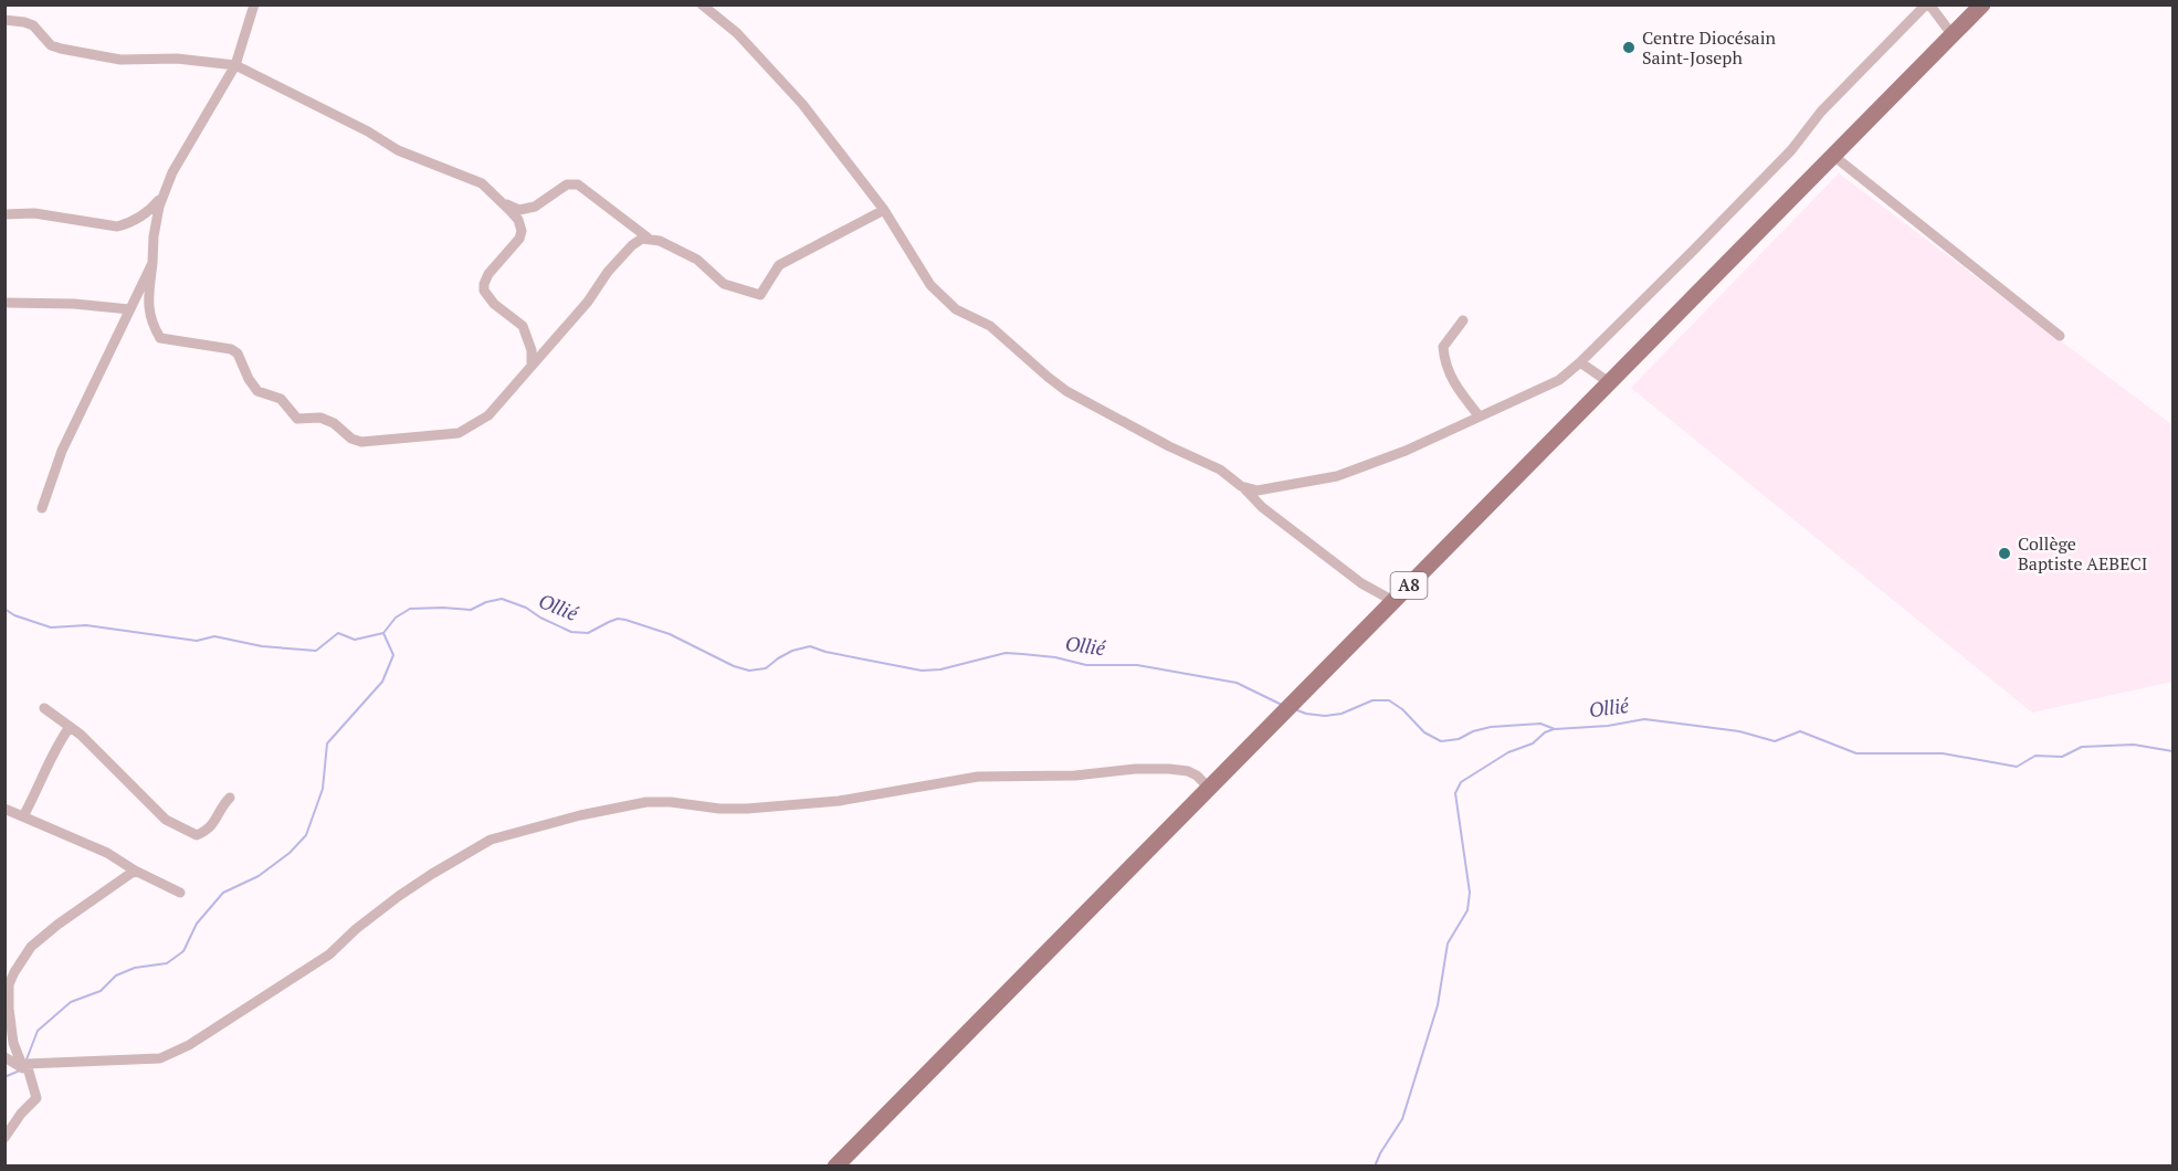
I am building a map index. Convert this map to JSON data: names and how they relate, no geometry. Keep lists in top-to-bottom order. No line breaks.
{"streets":{"main road":["A8"]},"water":["Ollié"],"places":["Centre Diocésain Saint-Joseph","Collège Baptiste AEBECI"]}
